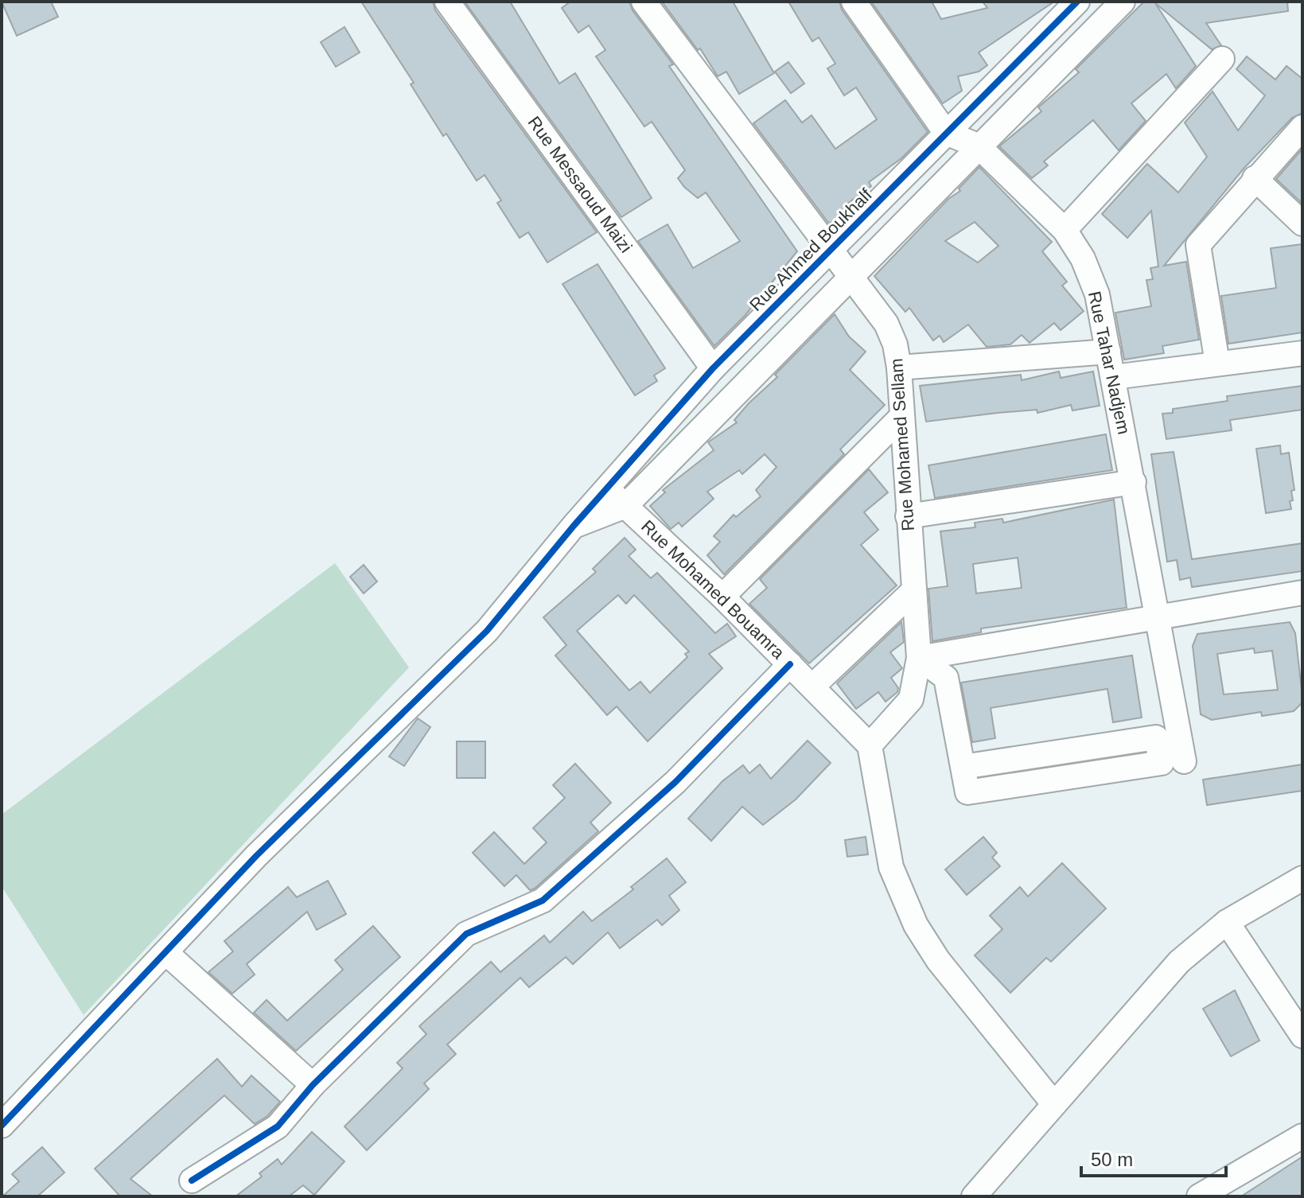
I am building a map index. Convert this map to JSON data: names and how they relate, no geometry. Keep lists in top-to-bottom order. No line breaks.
{"streets":{"street":["Rue Messaoud Maizi","Rue Ahmed Boukhalf","Rue Tahar Nadjem","Rue Mohamed Sellam","Rue Mohamed Bouamra"]},"crossings":[["Rue Messaoud Maizi","Rue Ahmed Boukhalf"],["Rue Ahmed Boukhalf","Rue Tahar Nadjem"],["Rue Ahmed Boukhalf","Rue Mohamed Sellam"],["Rue Ahmed Boukhalf","Rue Mohamed Bouamra"],["Rue Mohamed Sellam","Rue Mohamed Bouamra"]],"scale_bar":"50 m"}
